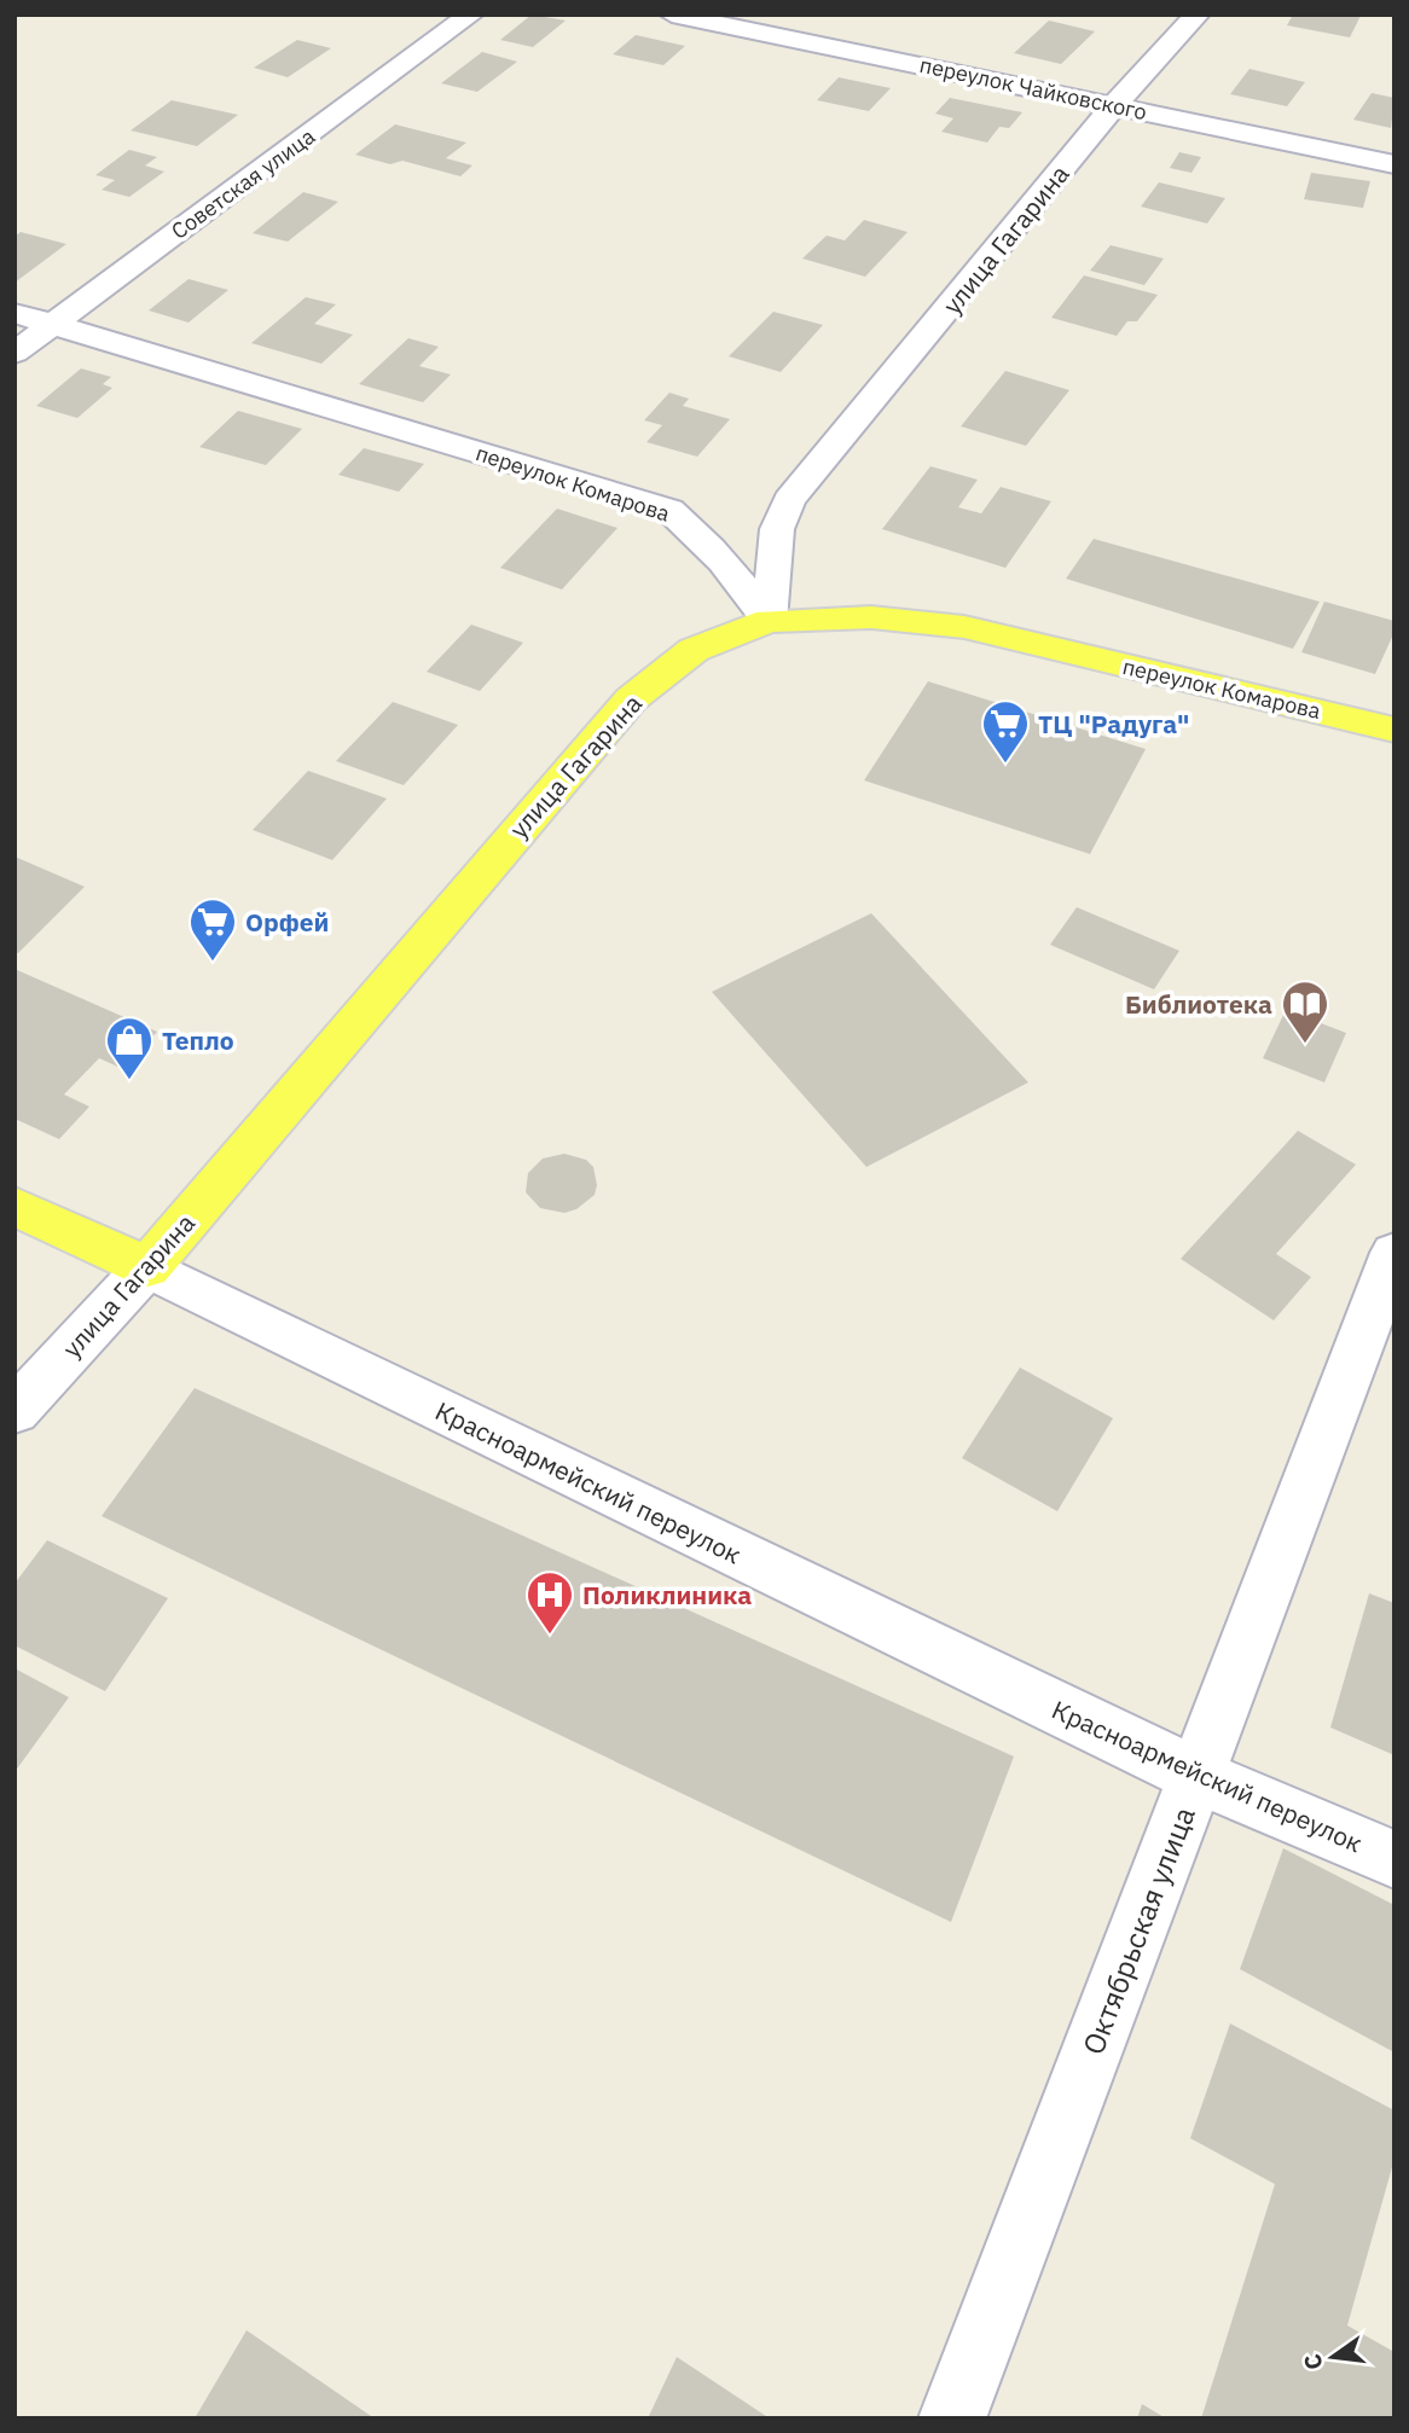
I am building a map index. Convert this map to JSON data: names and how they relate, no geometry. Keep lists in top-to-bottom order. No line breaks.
{"streets":{"main road":["улица Гагарина","переулок Комарова","Красноармейский переулок"],"street":["переулок Чайковского","Советская улица","Октябрьская улица"]},"crossings":[["переулок Чайковского","улица Гагарина"],["Советская улица","переулок Комарова"],["улица Гагарина","переулок Комарова"],["улица Гагарина","Красноармейский переулок"],["Красноармейский переулок","Октябрьская улица"]],"places":{"supermarket":["ТЦ \"Радуга\"","Орфей"],"library":["Библиотека"],"shop":["Тепло"],"hospital":["Поликлиника"]},"north":"left"}
